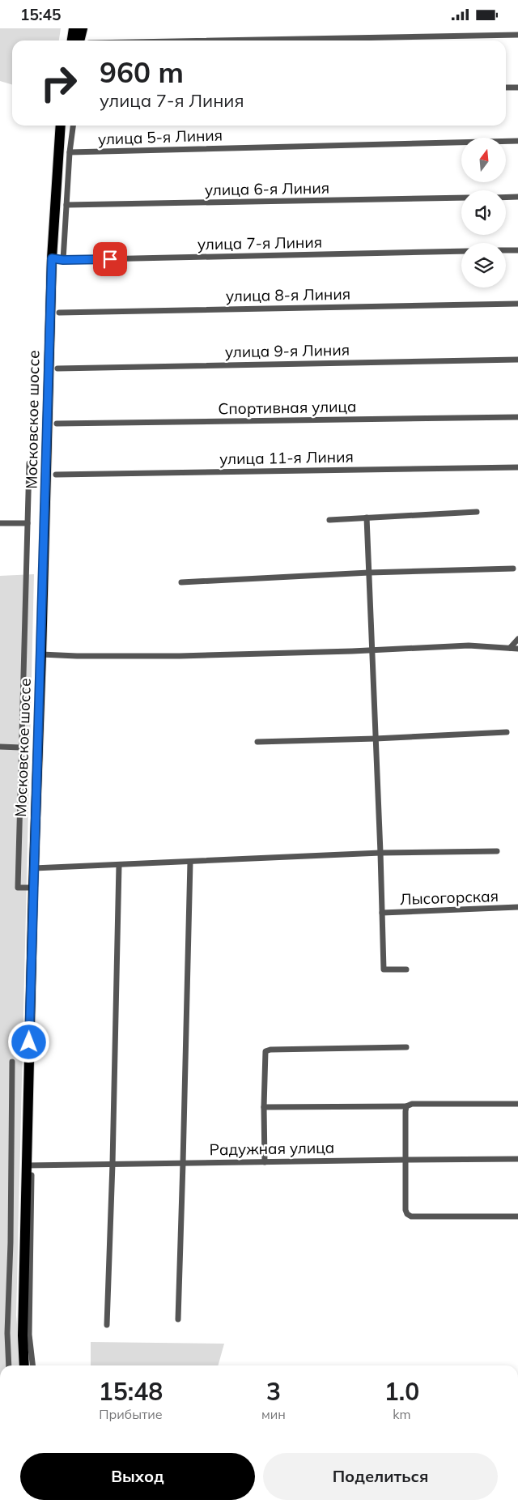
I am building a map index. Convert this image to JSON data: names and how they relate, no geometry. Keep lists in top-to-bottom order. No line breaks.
{"streets":{"highway":["Московское шоссе"],"street":["улица 5-я Линия","улица 6-я Линия","улица 7-я Линия","улица 8-я Линия","улица 9-я Линия","Спортивная улица","улица 11-я Линия","Лысогорская","Радужная улица"]},"crossings":[["улица 7-я Линия","Московское шоссе"],["Московское шоссе","Радужная улица"]],"north":"top","page":{"status":"15:45","turn":["960 m","улица 7-я Линия"],"eta":["15:48","Прибытие","3","мин","1.0","km"],"buttons":["Выход","Поделиться"]}}
